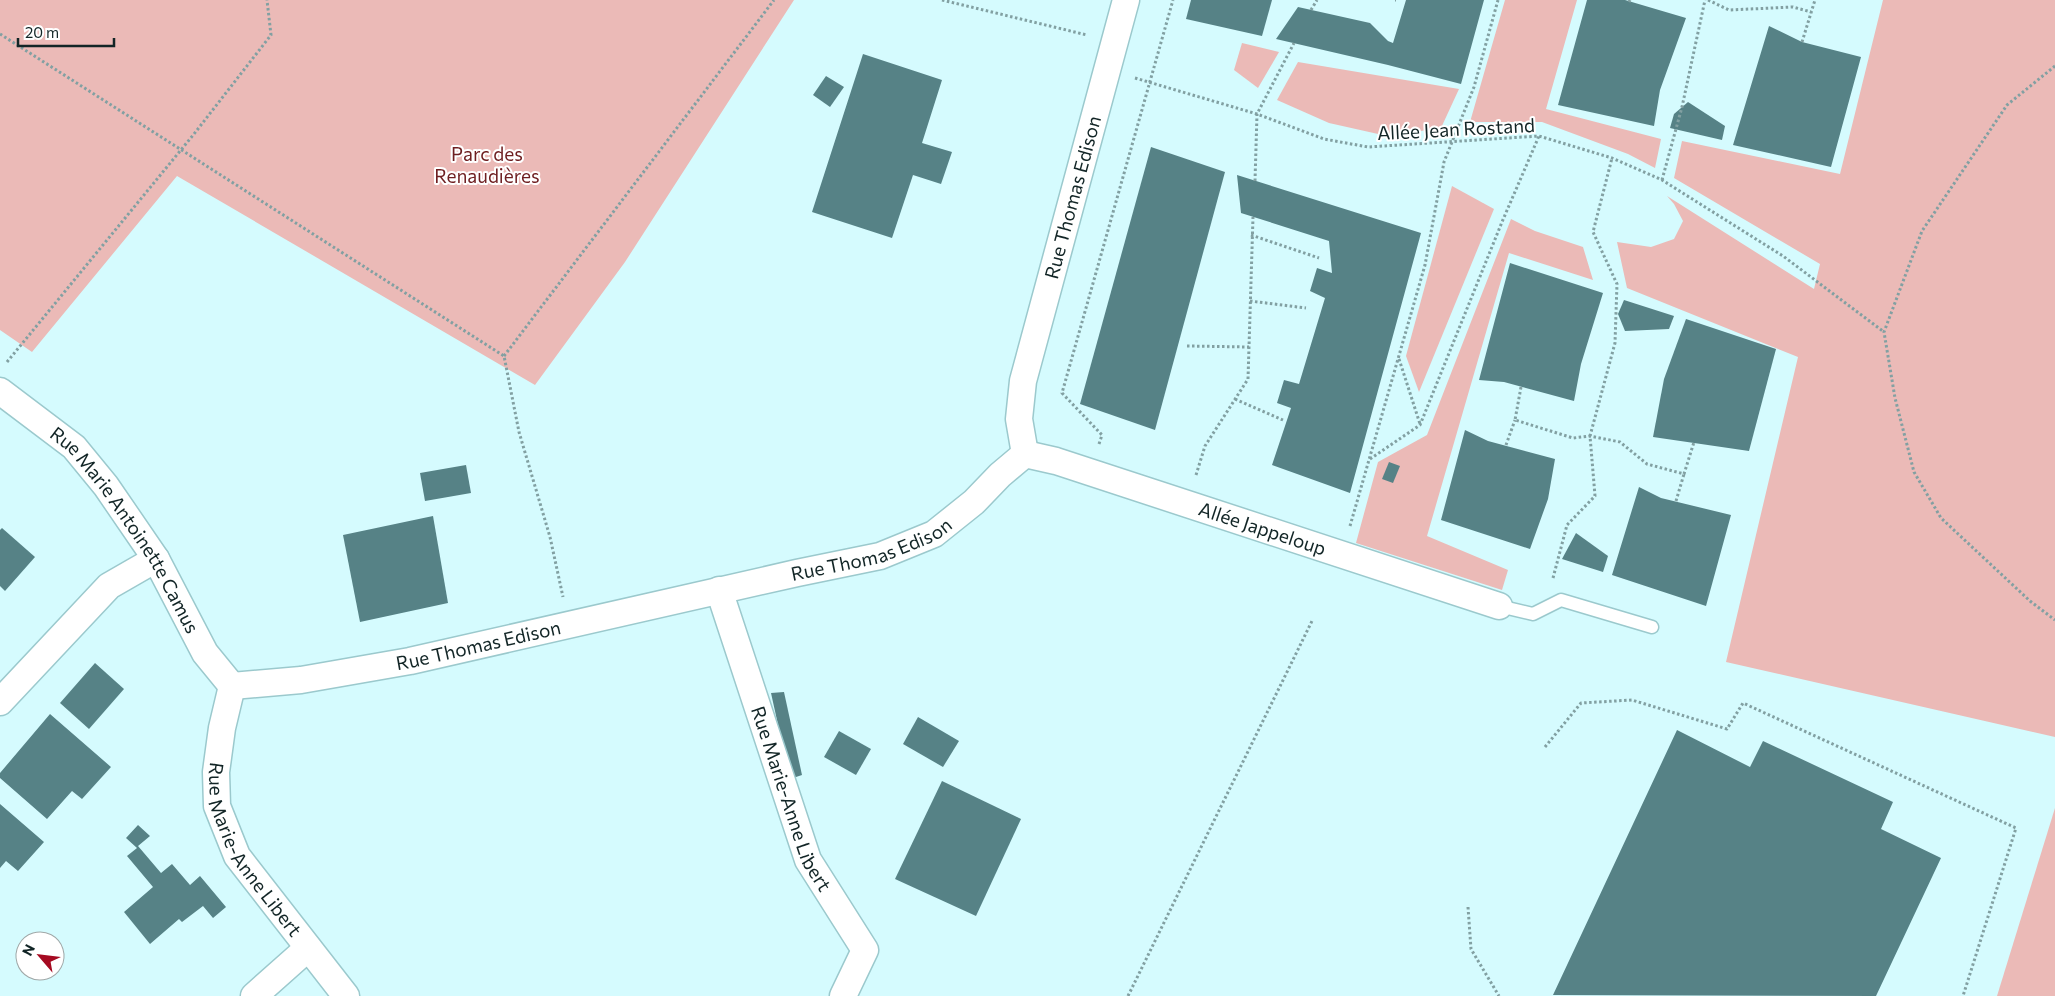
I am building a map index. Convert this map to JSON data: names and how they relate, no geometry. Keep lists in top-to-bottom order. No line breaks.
{"streets":{"street":["Rue Thomas Edison","Allée Jappeloup","Rue Marie Antoinette Camus","Rue Marie-Anne Libert"],"path":["Allée Jean Rostand"]},"crossings":[["Allée Jean Rostand","Rue Thomas Edison"],["Rue Thomas Edison","Allée Jappeloup"],["Rue Thomas Edison","Rue Marie Antoinette Camus"],["Rue Thomas Edison","Rue Marie-Anne Libert"],["Rue Marie Antoinette Camus","Rue Marie-Anne Libert"]],"parks":["Parc des Renaudières"],"scale_bar":"20 m","north":"top left"}
